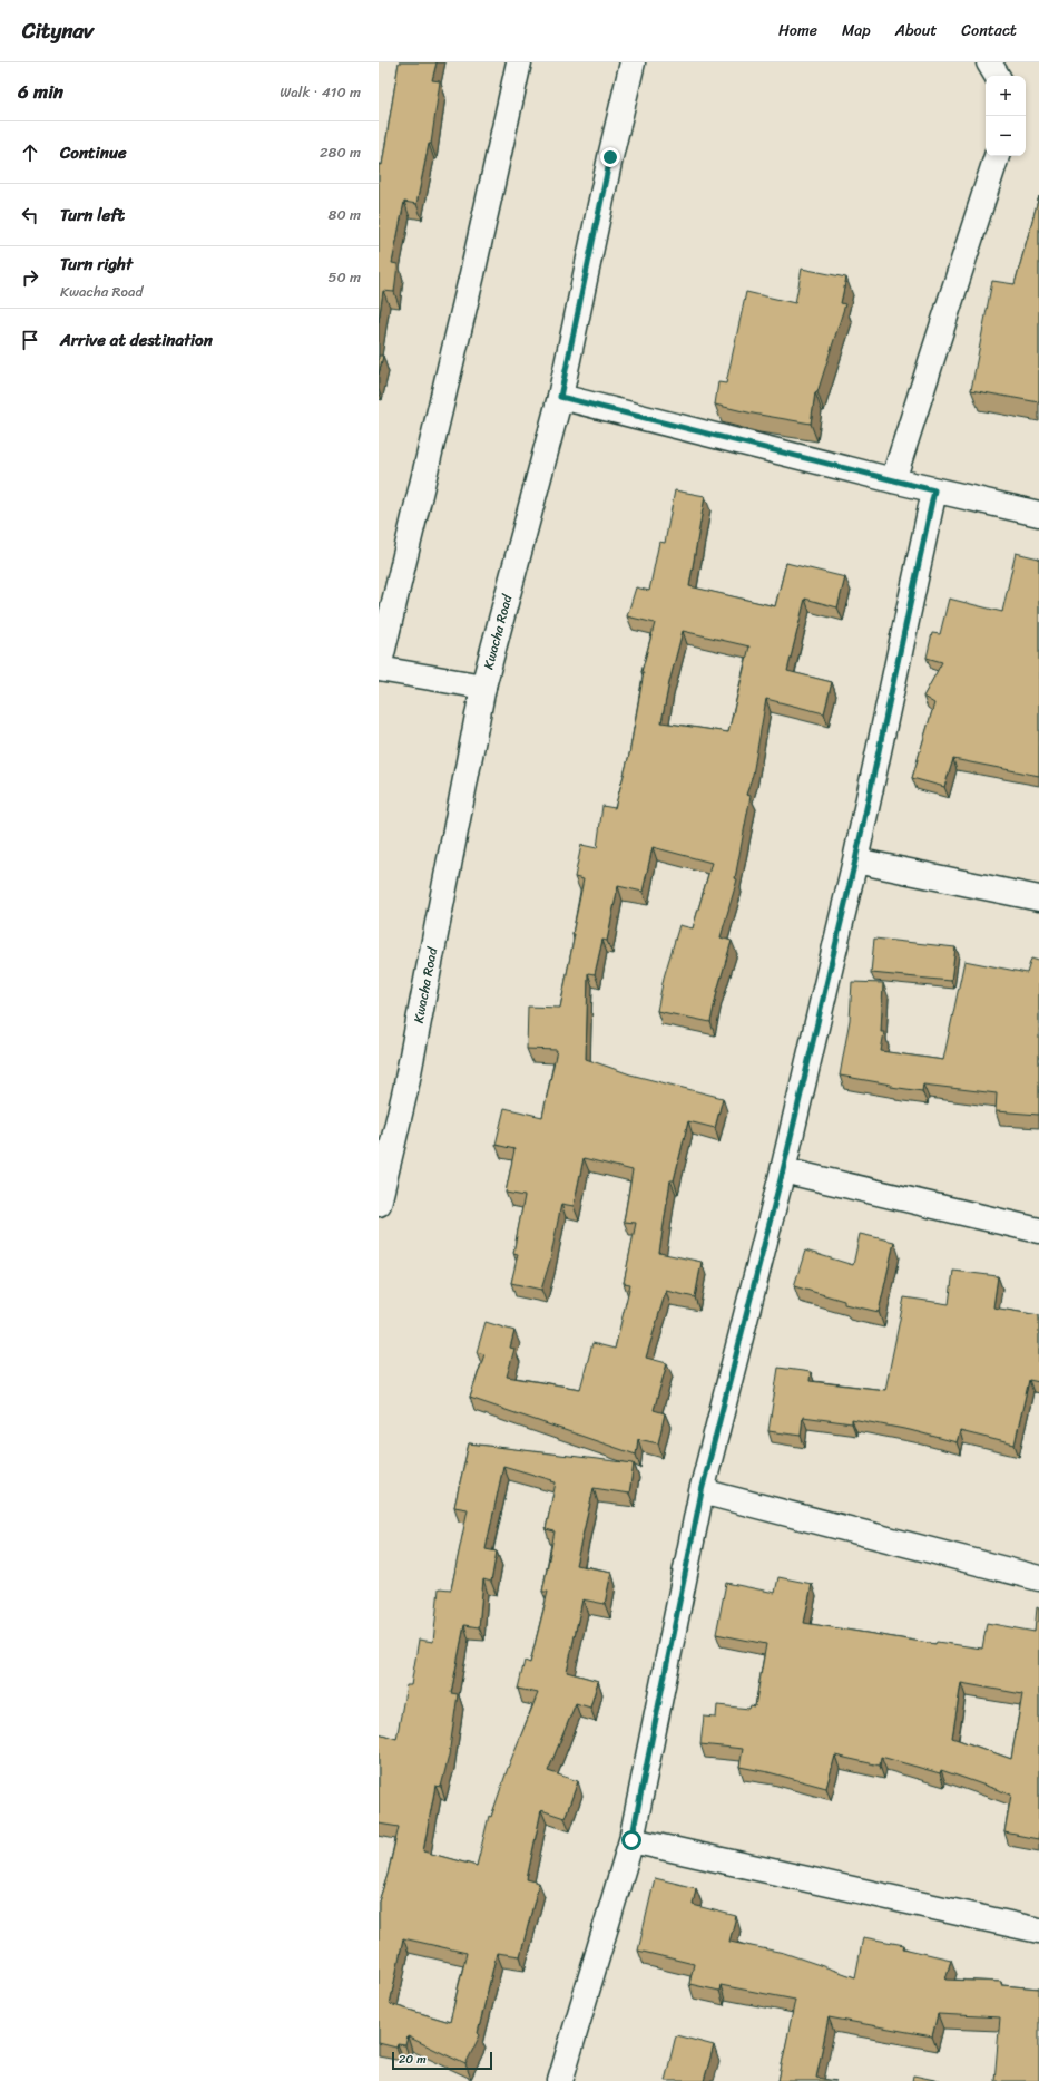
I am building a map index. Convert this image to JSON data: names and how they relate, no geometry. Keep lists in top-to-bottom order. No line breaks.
{"streets":{"street":["Kwacha Road"]},"scale_bar":"20 m","page":{"header":"Citynav","nav":["Home","Map","About","Contact"],"heading":["6 min","Walk · 410 m"],"map_buttons":["+","−"],"list":[["Continue","280 m"],["Turn left","80 m"],["Turn right","Kwacha Road","50 m"],"Arrive at destination"],"scale":"20 m"}}
